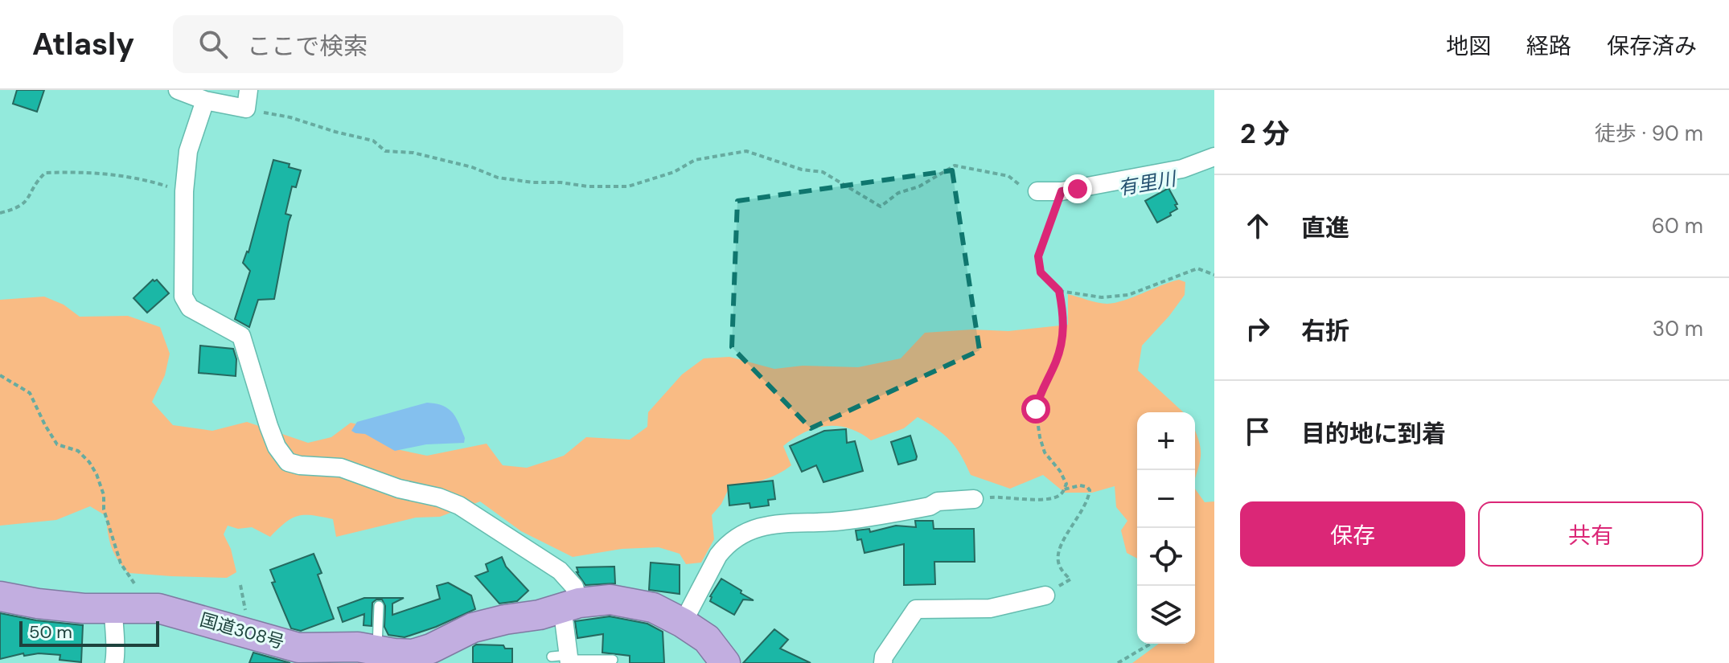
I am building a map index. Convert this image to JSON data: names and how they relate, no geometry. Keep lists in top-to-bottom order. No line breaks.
{"streets":{"highway":["国道308号"]},"water":["有里川"],"scale_bar":"50 m","page":{"header":"Atlasly","search":"ここで検索","nav":["地図","経路","保存済み"],"heading":["2 分","徒歩 · 90 m"],"list":[["直進","60 m"],["右折","30 m"],"目的地に到着"],"map_buttons":["+","−"],"buttons":["保存","共有"],"scale":"50 m"}}
